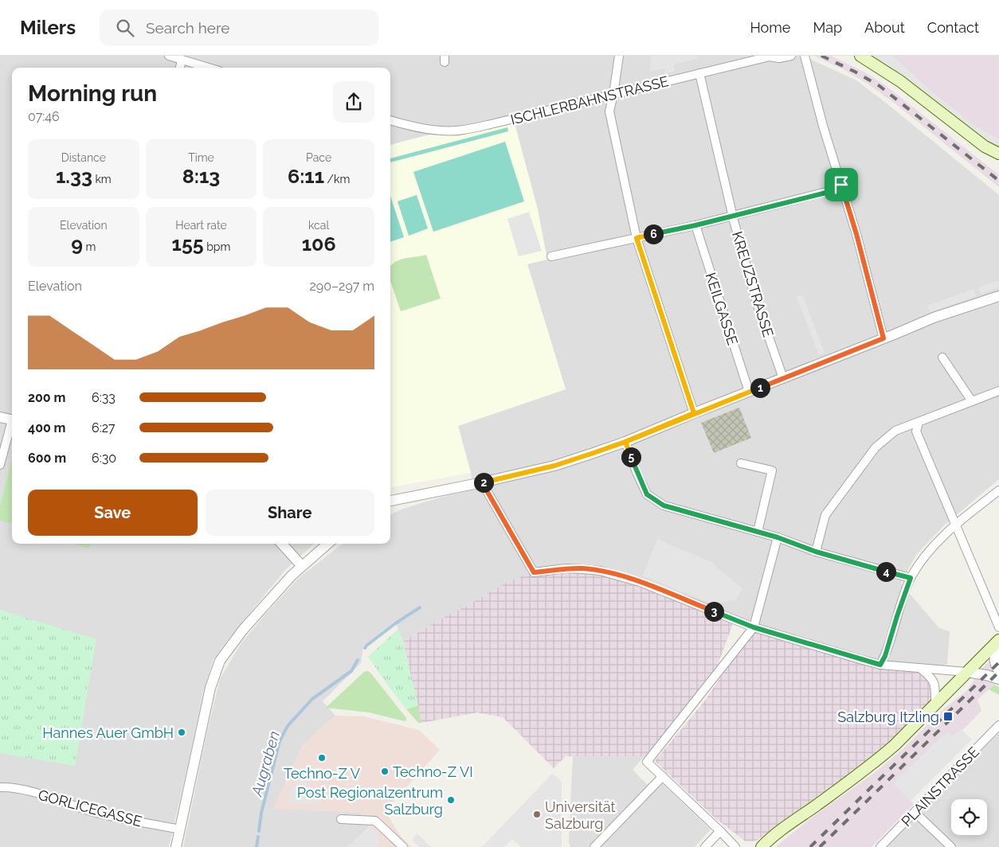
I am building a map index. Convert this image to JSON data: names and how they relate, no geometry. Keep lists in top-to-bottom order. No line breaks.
{"streets":{"street":["ISCHLERBAHNSTRASSE","KREUZSTRASSE","KEILGASSE","PLAINSTRASSE","GORLICEGASSE"]},"crossings":[["ISCHLERBAHNSTRASSE","KREUZSTRASSE"]],"water":["Augraben"],"places":{"transit":["Salzburg Itzling"],"other":["Hannes Auer GmbH","Techno-Z V","Techno-Z VI","Post Regionalzentrum Salzburg","Universität Salzburg"]},"page":{"header":"Milers","search":"Search here","nav":["Home","Map","About","Contact"],"heading":["Morning run","07:46"],"stats":[["Distance","1.33 km"],["Time","8:13"],["Pace","6:11 /km"],["Elevation","9 m"],["Heart rate","155 bpm"],["kcal","106"]],"pins":["6","1","5","2","4","3"],"chart":["Elevation","290–297 m"],"list":[{"name":"200 m","note":"6:33"},{"name":"400 m","note":"6:27"},{"name":"600 m","note":"6:30"}],"buttons":["Save","Share"]}}
